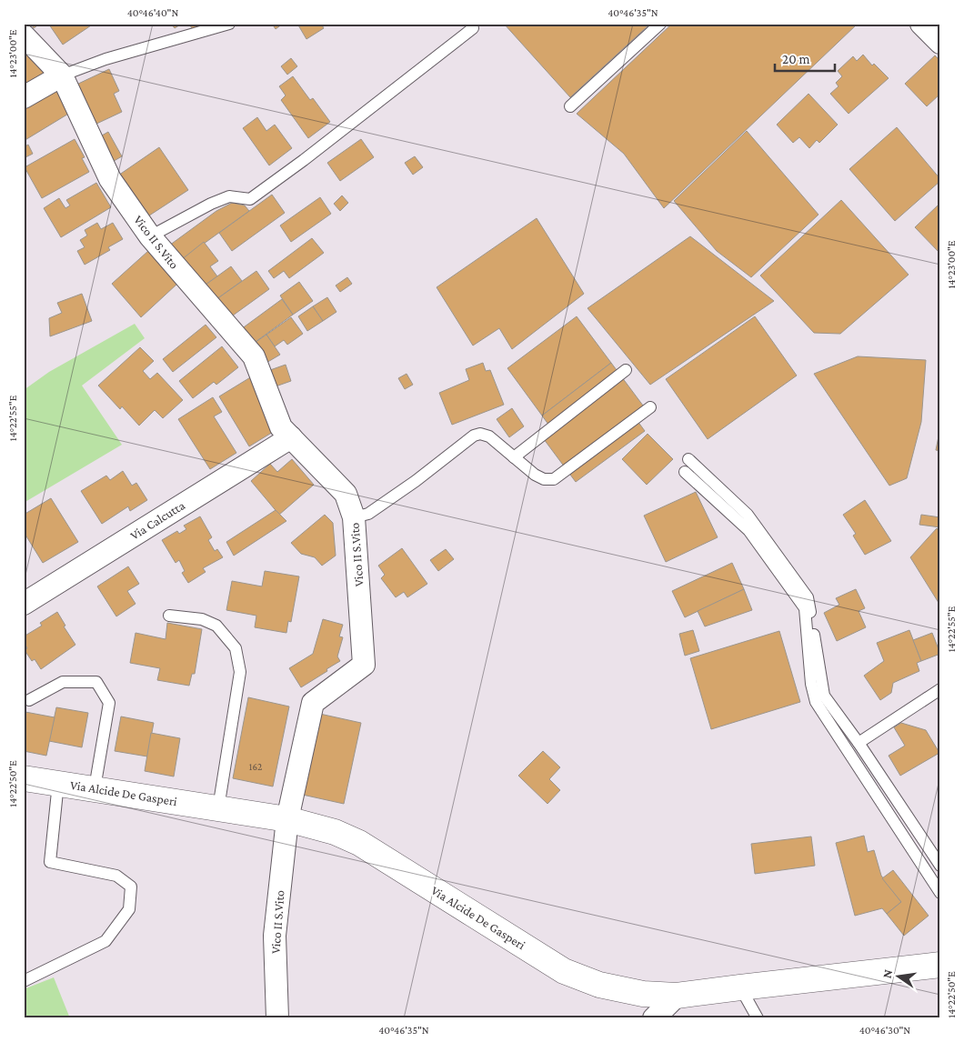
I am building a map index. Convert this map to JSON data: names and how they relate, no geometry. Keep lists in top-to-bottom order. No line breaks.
{"streets":{"street":["Vico II S.Vito","Via Calcutta","Via Alcide De Gasperi"]},"crossings":[["Vico II S.Vito","Via Calcutta"],["Vico II S.Vito","Via Alcide De Gasperi"]],"house_numbers":["162"],"scale_bar":"20 m","north":"left","coordinates":["40°46'40\"N","40°46'35\"N","14°23'00\"E","14°22'55\"E","14°22'50\"E","40°46'30\"N"]}
